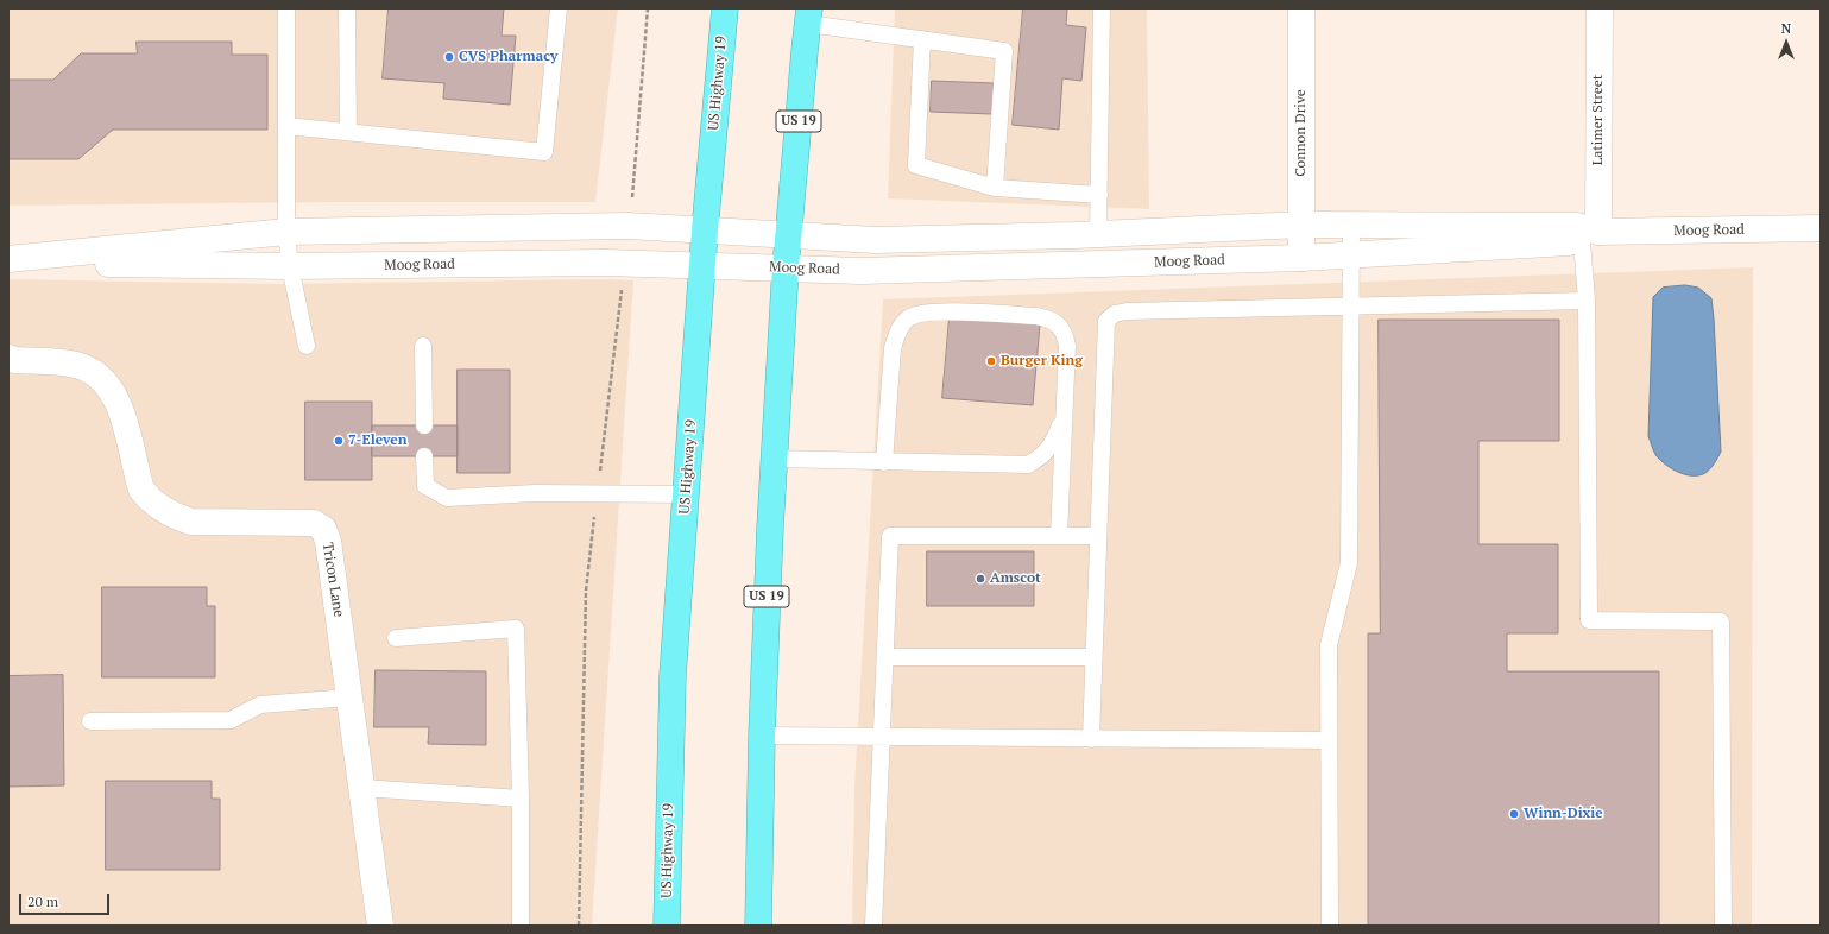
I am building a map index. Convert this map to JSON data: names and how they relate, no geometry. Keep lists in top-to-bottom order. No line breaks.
{"streets":{"highway":["US Highway 19","US 19"],"street":["Latimer Street","Connon Drive","Moog Road","Tricon Lane"]},"crossings":[["US Highway 19","Moog Road"],["Latimer Street","Moog Road"],["US 19","Moog Road"],["Connon Drive","Moog Road"]],"places":["CVS Pharmacy","Burger King","7-Eleven","Amscot","Winn-Dixie"],"scale_bar":"20 m","north":"top"}
